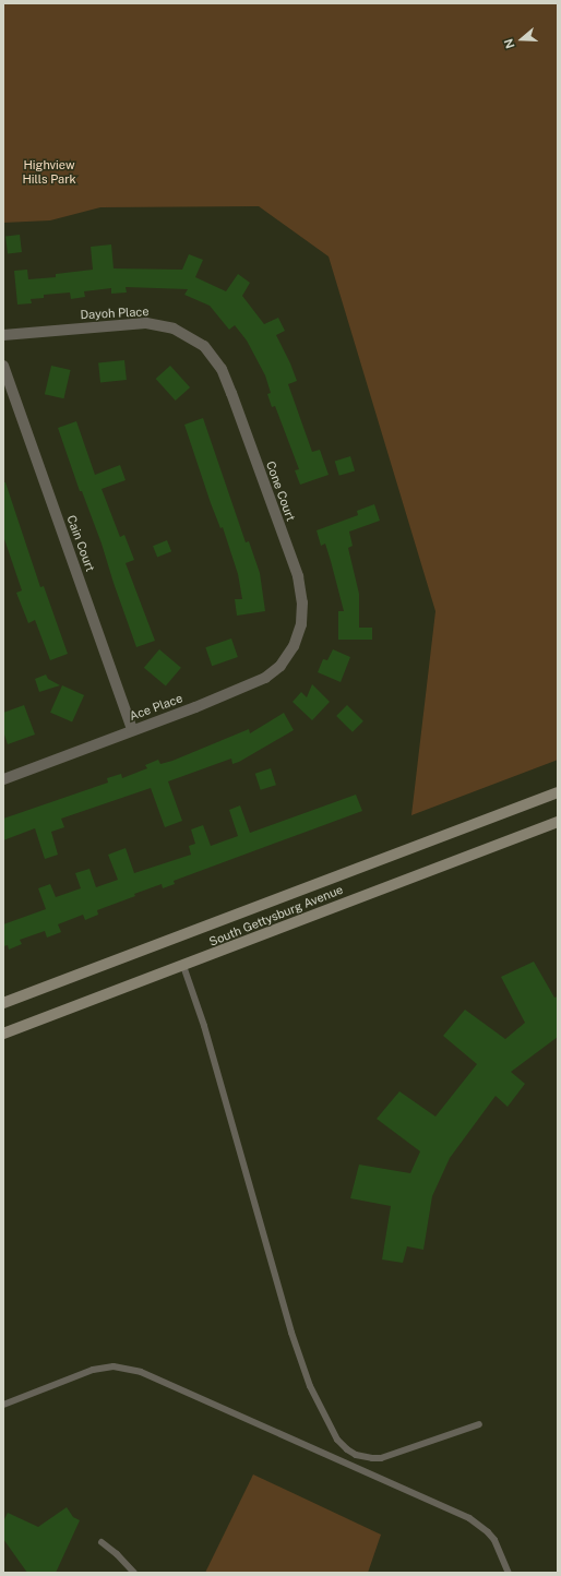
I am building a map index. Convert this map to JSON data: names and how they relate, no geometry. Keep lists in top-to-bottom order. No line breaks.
{"streets":{"main road":["South Gettysburg Avenue"],"street":["Dayoh Place","Cone Court","Cain Court","Ace Place"]},"crossings":[["Dayoh Place","Cone Court"],["Cone Court","Ace Place"],["Cain Court","Ace Place"]],"parks":["Highview Hills Park"],"north":"left"}
